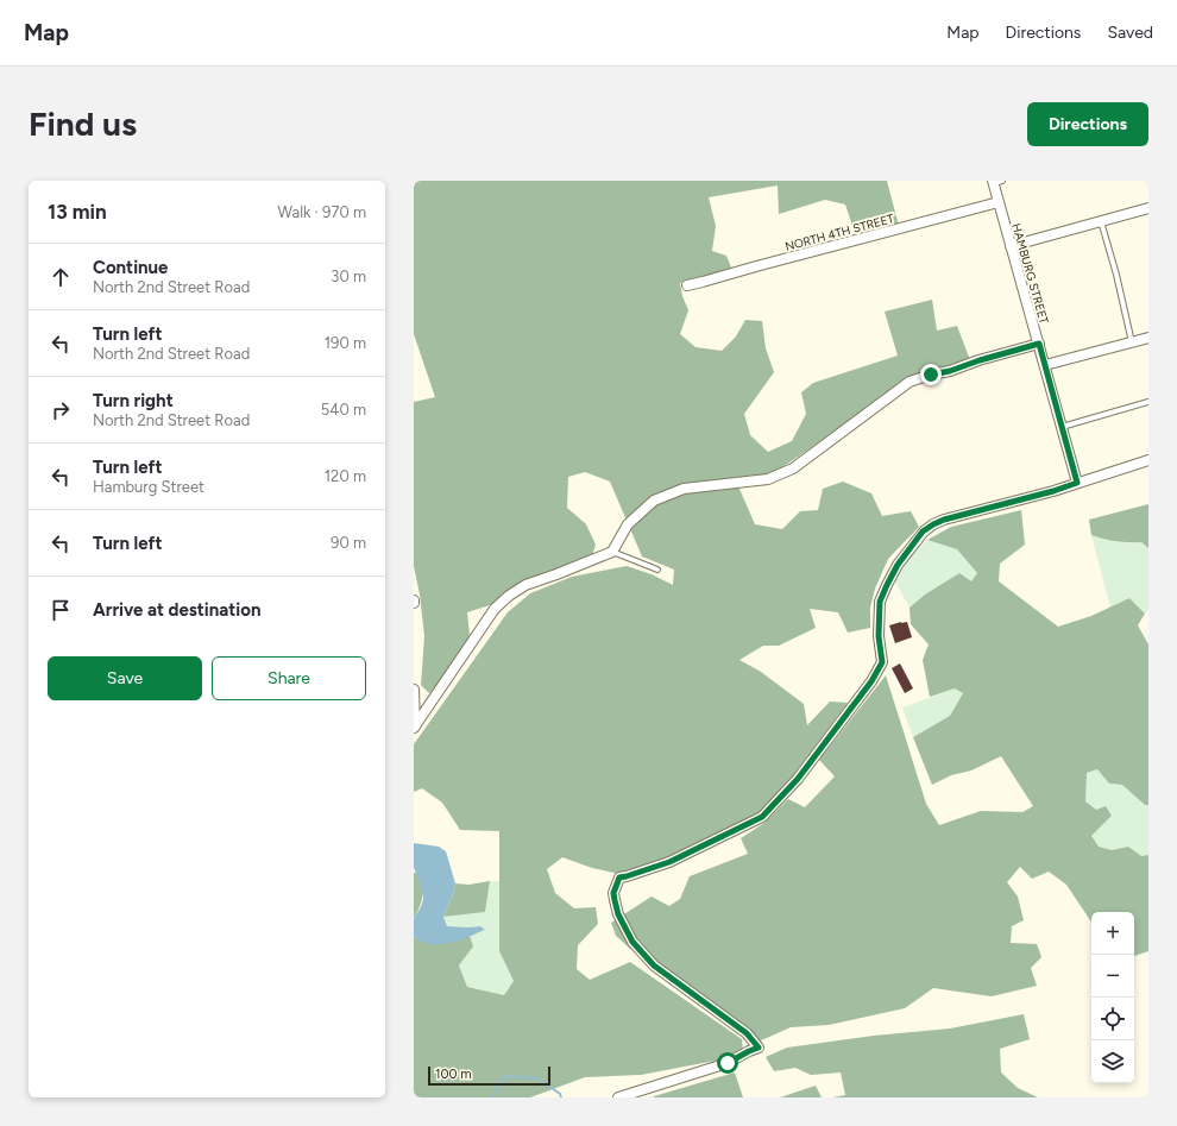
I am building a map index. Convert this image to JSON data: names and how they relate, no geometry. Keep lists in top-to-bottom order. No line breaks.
{"streets":{"street":["NORTH 4TH STREET","HAMBURG STREET"]},"crossings":[["NORTH 4TH STREET","HAMBURG STREET"]],"scale_bar":"100 m","page":{"header":"Map","nav":["Map","Directions","Saved"],"buttons":["Directions",["Save","Share"]],"title":"Find us","heading":["13 min","Walk · 970 m"],"list":[["Continue","North 2nd Street Road","30 m"],["Turn left","North 2nd Street Road","190 m"],["Turn right","North 2nd Street Road","540 m"],["Turn left","Hamburg Street","120 m"],["Turn left","90 m"],"Arrive at destination"],"map_buttons":["+","−"],"scale":"100 m"}}
